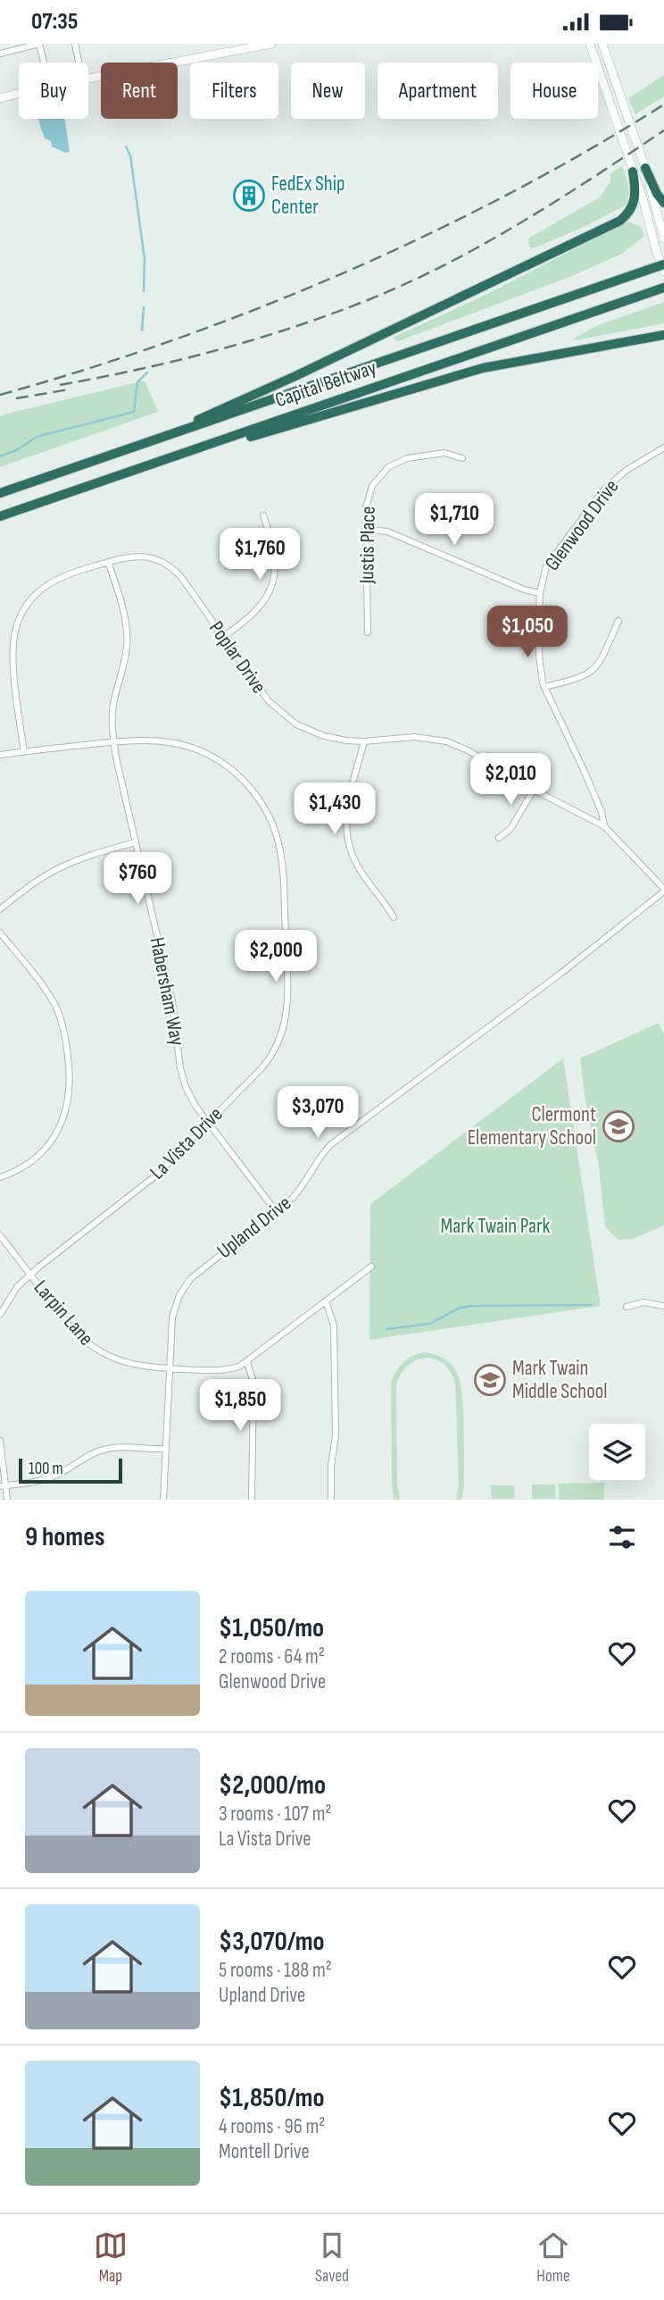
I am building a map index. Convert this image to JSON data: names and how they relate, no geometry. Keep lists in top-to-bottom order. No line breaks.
{"streets":{"highway":["Capital Beltway"],"street":["Glenwood Drive","Justis Place","Poplar Drive","Habersham Way","La Vista Drive","Upland Drive","Larpin Lane"]},"crossings":[["Glenwood Drive","Poplar Drive"],["Glenwood Drive","Upland Drive"],["Poplar Drive","Habersham Way"],["Poplar Drive","La Vista Drive"],["Habersham Way","La Vista Drive"],["Habersham Way","Upland Drive"],["La Vista Drive","Larpin Lane"],["Upland Drive","Larpin Lane"]],"parks":["Mark Twain Park"],"places":{"building":["FedEx Ship Center"],"school or university":["Clermont Elementary School","Mark Twain Middle School"]},"scale_bar":"100 m","page":{"status":"07:35","chip":["Buy","Rent","Filters","New","Apartment","House"],"price":["$1,710","$1,760","$1,050","$2,010","$1,430","$760","$2,000","$3,070","$1,850"],"scale":"100 m","heading":"9 homes","list":[{"name":"$1,050/mo","note":"2 rooms · 64 m² · Glenwood Drive"},{"name":"$2,000/mo","note":"3 rooms · 107 m² · La Vista Drive"},{"name":"$3,070/mo","note":"5 rooms · 188 m² · Upland Drive"},{"name":"$1,850/mo","note":"4 rooms · 96 m² · Montell Drive"}],"tabs":["Map","Saved","Home"]}}
